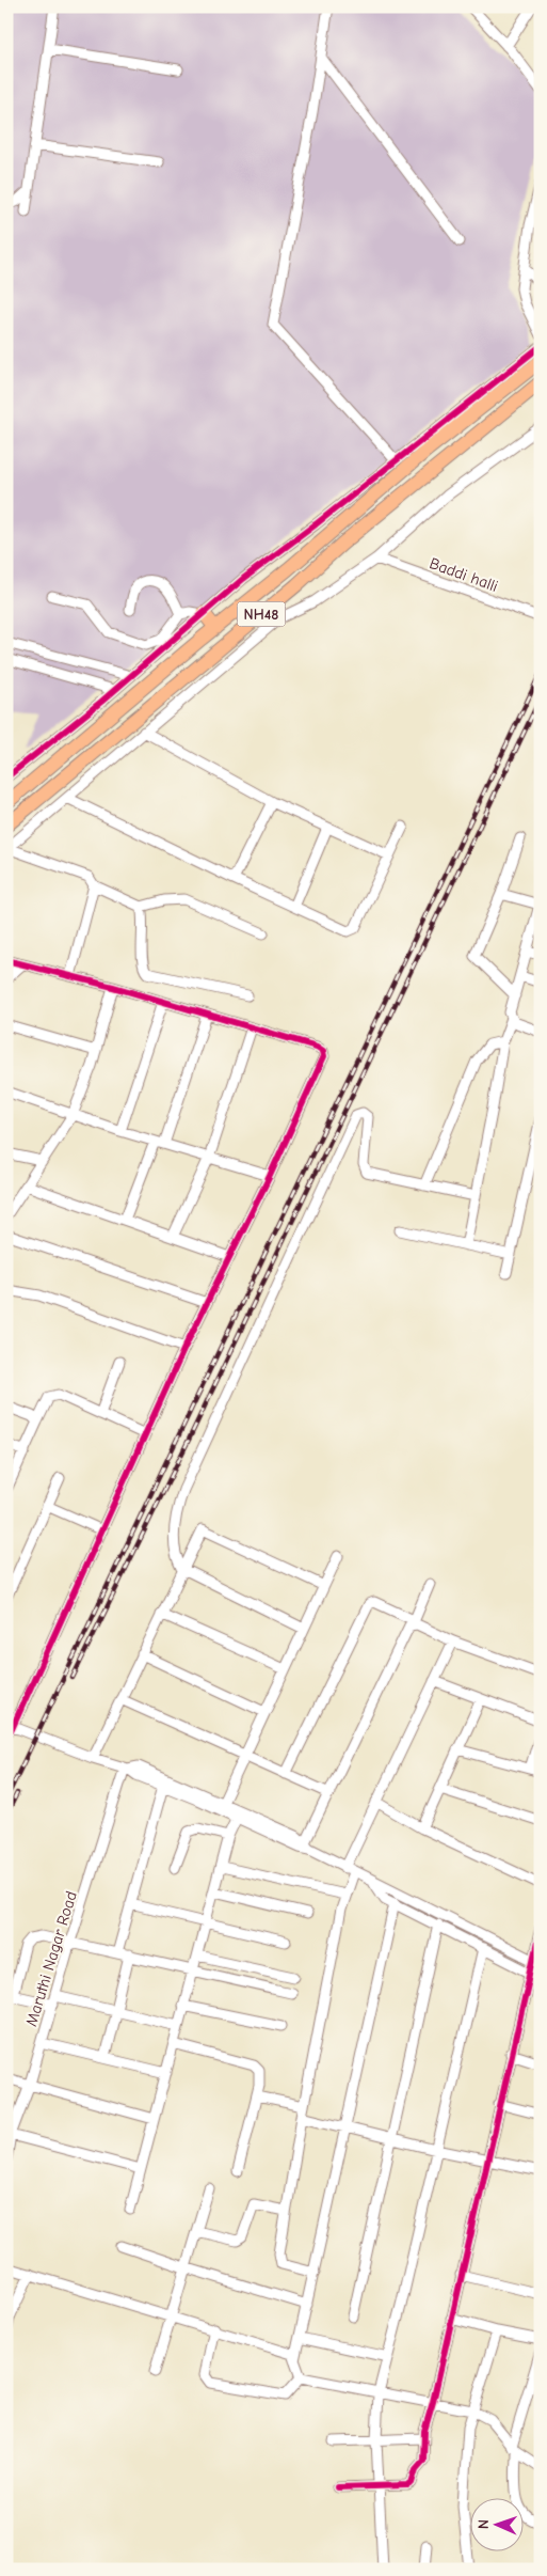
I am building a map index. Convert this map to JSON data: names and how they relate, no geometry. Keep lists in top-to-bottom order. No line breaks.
{"streets":{"highway":["NH48"],"street":["Baddi halli","Maruthi Nagar Road"]},"north":"left"}
